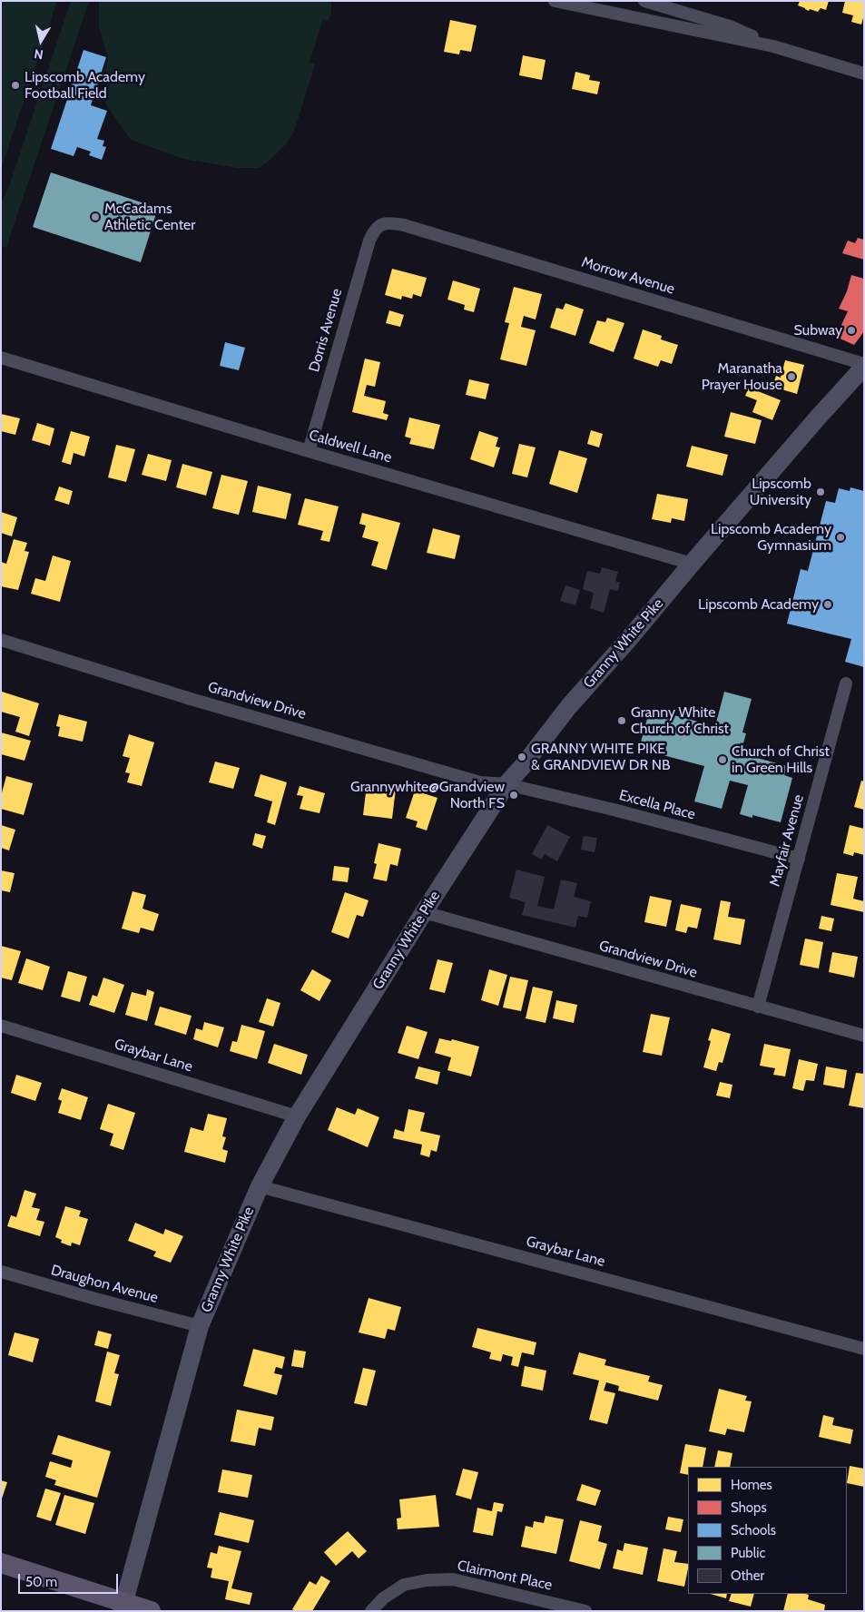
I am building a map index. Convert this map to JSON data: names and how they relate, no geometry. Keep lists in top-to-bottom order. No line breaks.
{"streets":{"main road":["Granny White Pike"],"street":["Morrow Avenue","Dorris Avenue","Caldwell Lane","Grandview Drive","Excella Place","Mayfair Avenue","Graybar Lane","Draughon Avenue","Clairmont Place"]},"crossings":[["Morrow Avenue","Dorris Avenue"],["Morrow Avenue","Granny White Pike"],["Dorris Avenue","Caldwell Lane"],["Caldwell Lane","Granny White Pike"],["Granny White Pike","Grandview Drive"],["Granny White Pike","Excella Place"],["Granny White Pike","Graybar Lane"],["Granny White Pike","Draughon Avenue"],["Grandview Drive","Excella Place"],["Grandview Drive","Mayfair Avenue"],["Excella Place","Mayfair Avenue"]],"places":["Lipscomb Academy Football Field","McCadams Athletic Center","Subway","Maranatha Prayer House","Lipscomb University","Lipscomb Academy Gymnasium","Lipscomb Academy","Granny White Church of Christ","GRANNY WHITE PIKE & GRANDVIEW DR NB","Church of Christ in Green Hills","Grannywhite@Grandview North FS"],"legend":["Homes","Shops","Schools","Public","Other"],"scale_bar":"50 m","north":"bottom"}
